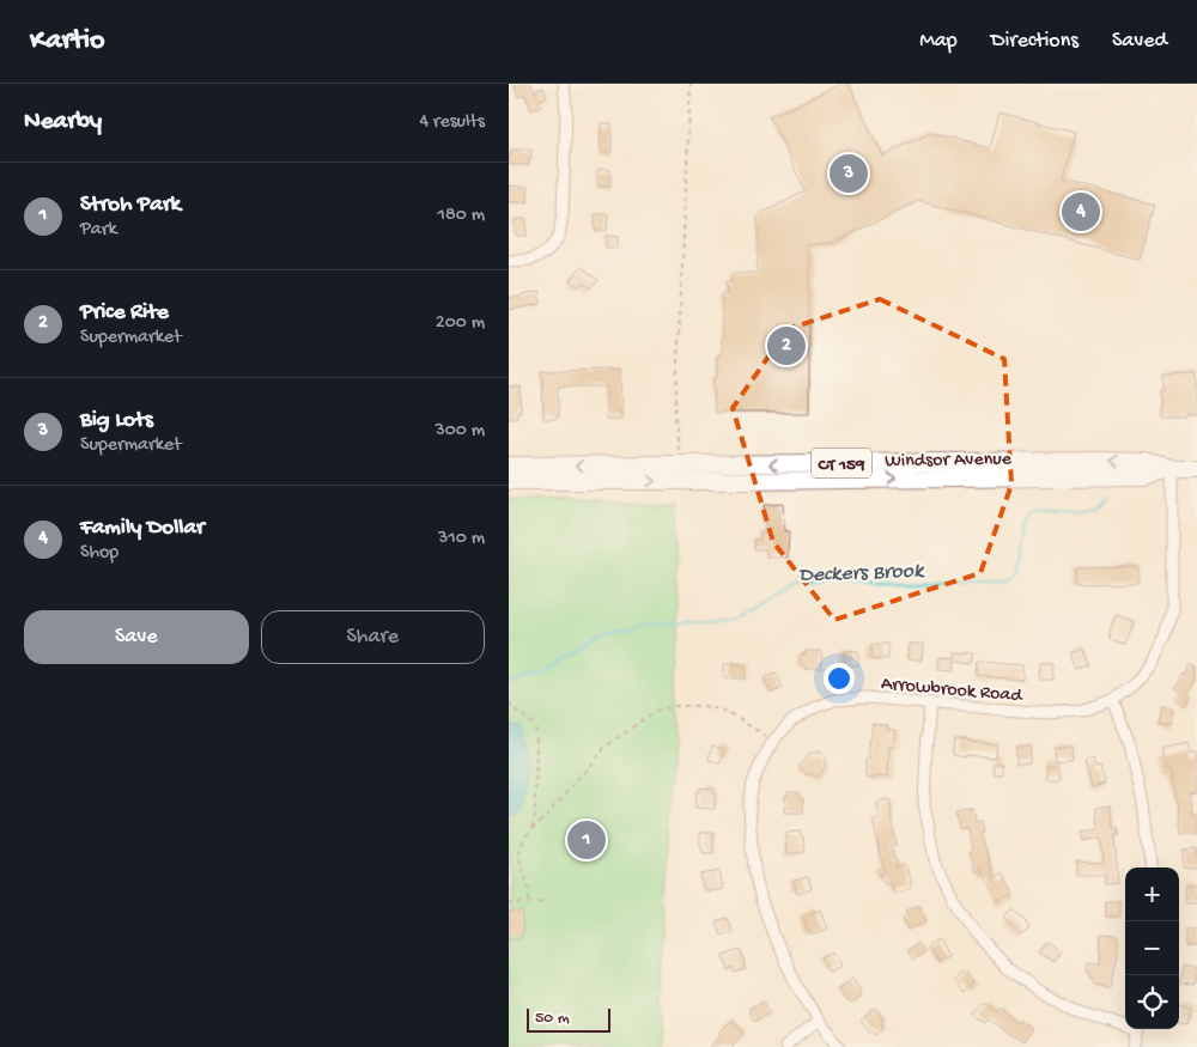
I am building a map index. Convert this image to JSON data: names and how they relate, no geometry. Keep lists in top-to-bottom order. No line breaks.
{"streets":{"main road":["Windsor Avenue","CT 159"],"street":["Arrowbrook Road"]},"crossings":[["Windsor Avenue","Arrowbrook Road"]],"water":["Deckers Brook"],"scale_bar":"50 m","page":{"header":"Kartio","nav":["Map","Directions","Saved"],"heading":["Nearby","4 results"],"pins":["3","4","2","1"],"list":[{"mark":"1","name":"Stroh Park","note":"Park","value":"180 m"},{"mark":"2","name":"Price Rite","note":"Supermarket","value":"200 m"},{"mark":"3","name":"Big Lots","note":"Supermarket","value":"300 m"},{"mark":"4","name":"Family Dollar","note":"Shop","value":"310 m"}],"buttons":["Save","Share"],"map_buttons":["+","−"],"scale":"50 m"}}
